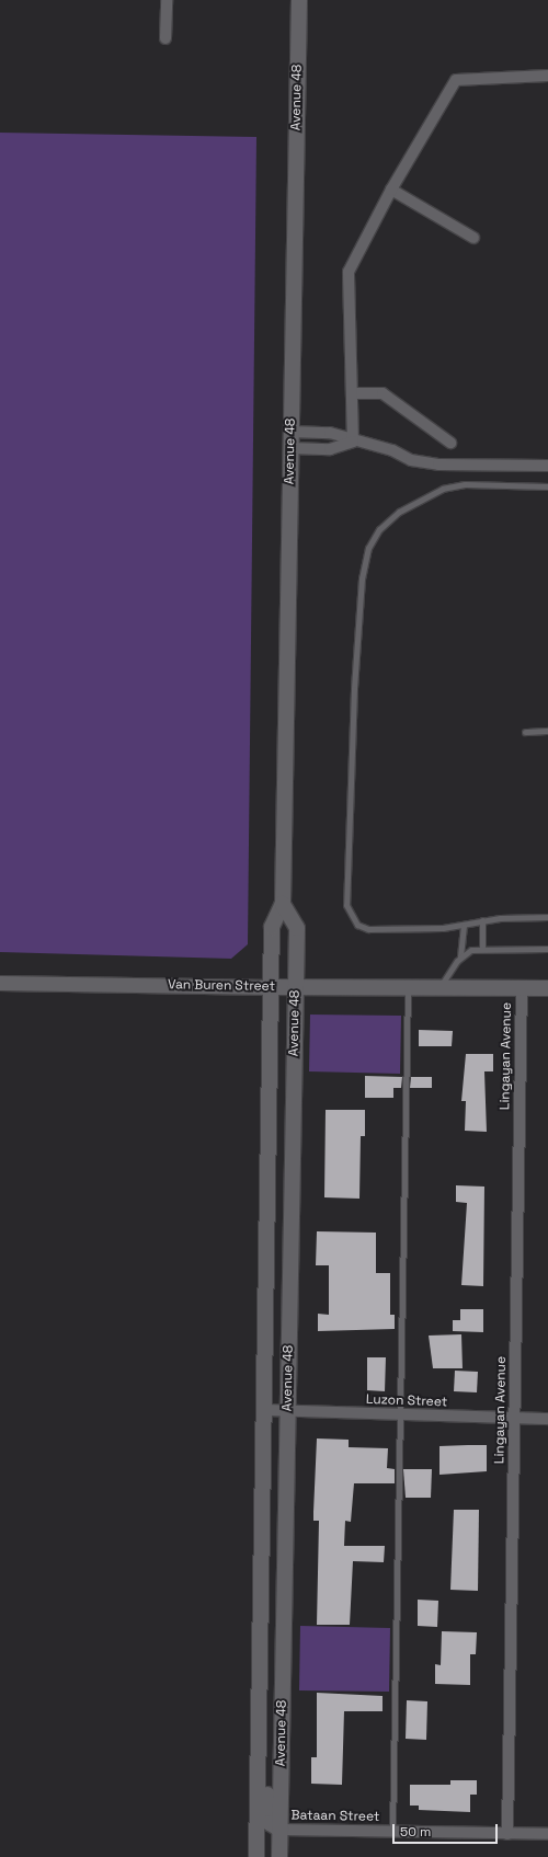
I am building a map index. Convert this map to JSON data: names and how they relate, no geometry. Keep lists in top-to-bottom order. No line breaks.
{"streets":{"main road":["Avenue 48","Van Buren Street"],"street":["Lingayan Avenue","Luzon Street","Bataan Street"]},"crossings":[["Avenue 48","Van Buren Street"],["Avenue 48","Luzon Street"],["Avenue 48","Bataan Street"],["Van Buren Street","Lingayan Avenue"],["Lingayan Avenue","Luzon Street"],["Lingayan Avenue","Bataan Street"]],"scale_bar":"50 m"}
